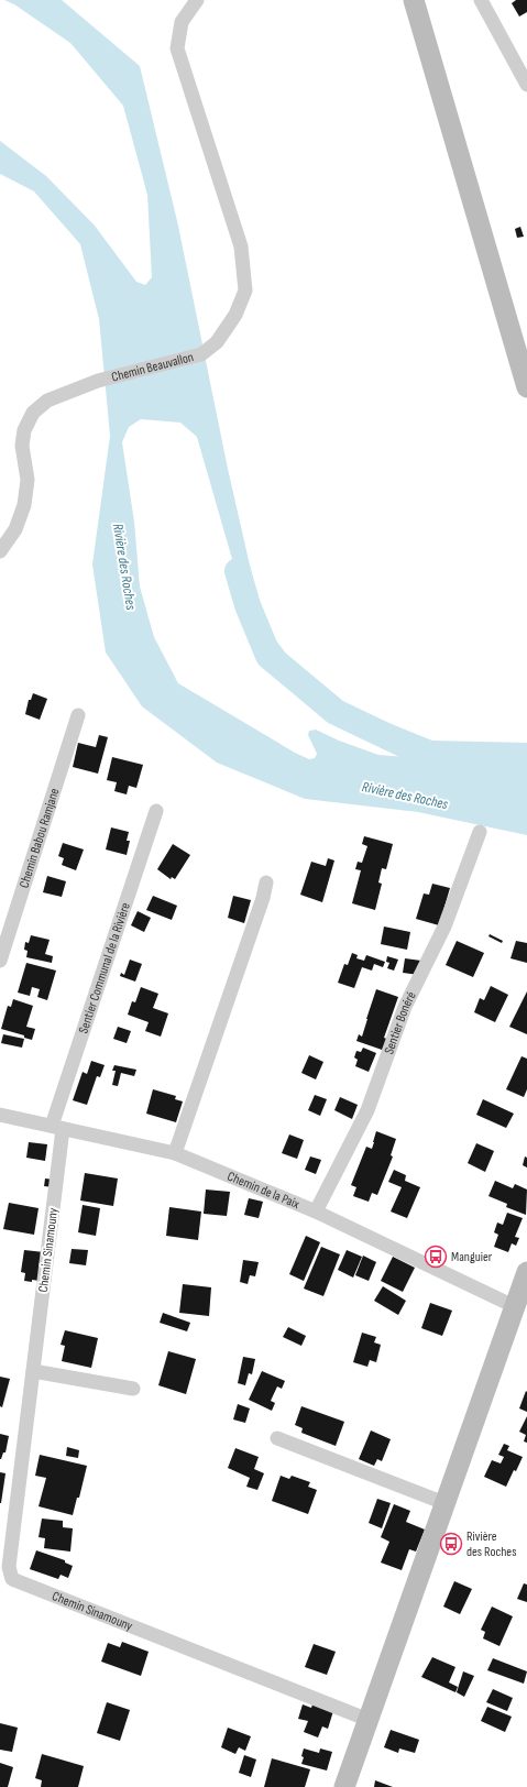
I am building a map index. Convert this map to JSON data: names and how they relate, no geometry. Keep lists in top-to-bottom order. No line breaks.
{"streets":{"street":["Chemin Beauvallon","Chemin Babou Ramjane","Sentier Communal de la Rivière","Sentier Bonéré","Chemin de la Paix","Chemin Sinamouny"]},"crossings":[["Sentier Communal de la Rivière","Chemin de la Paix"],["Sentier Communal de la Rivière","Chemin Sinamouny"],["Sentier Bonéré","Chemin de la Paix"],["Chemin de la Paix","Chemin Sinamouny"]],"water":["Rivière des Roches"],"places":{"bus stop":["Manguier","Rivière des Roches"]}}
